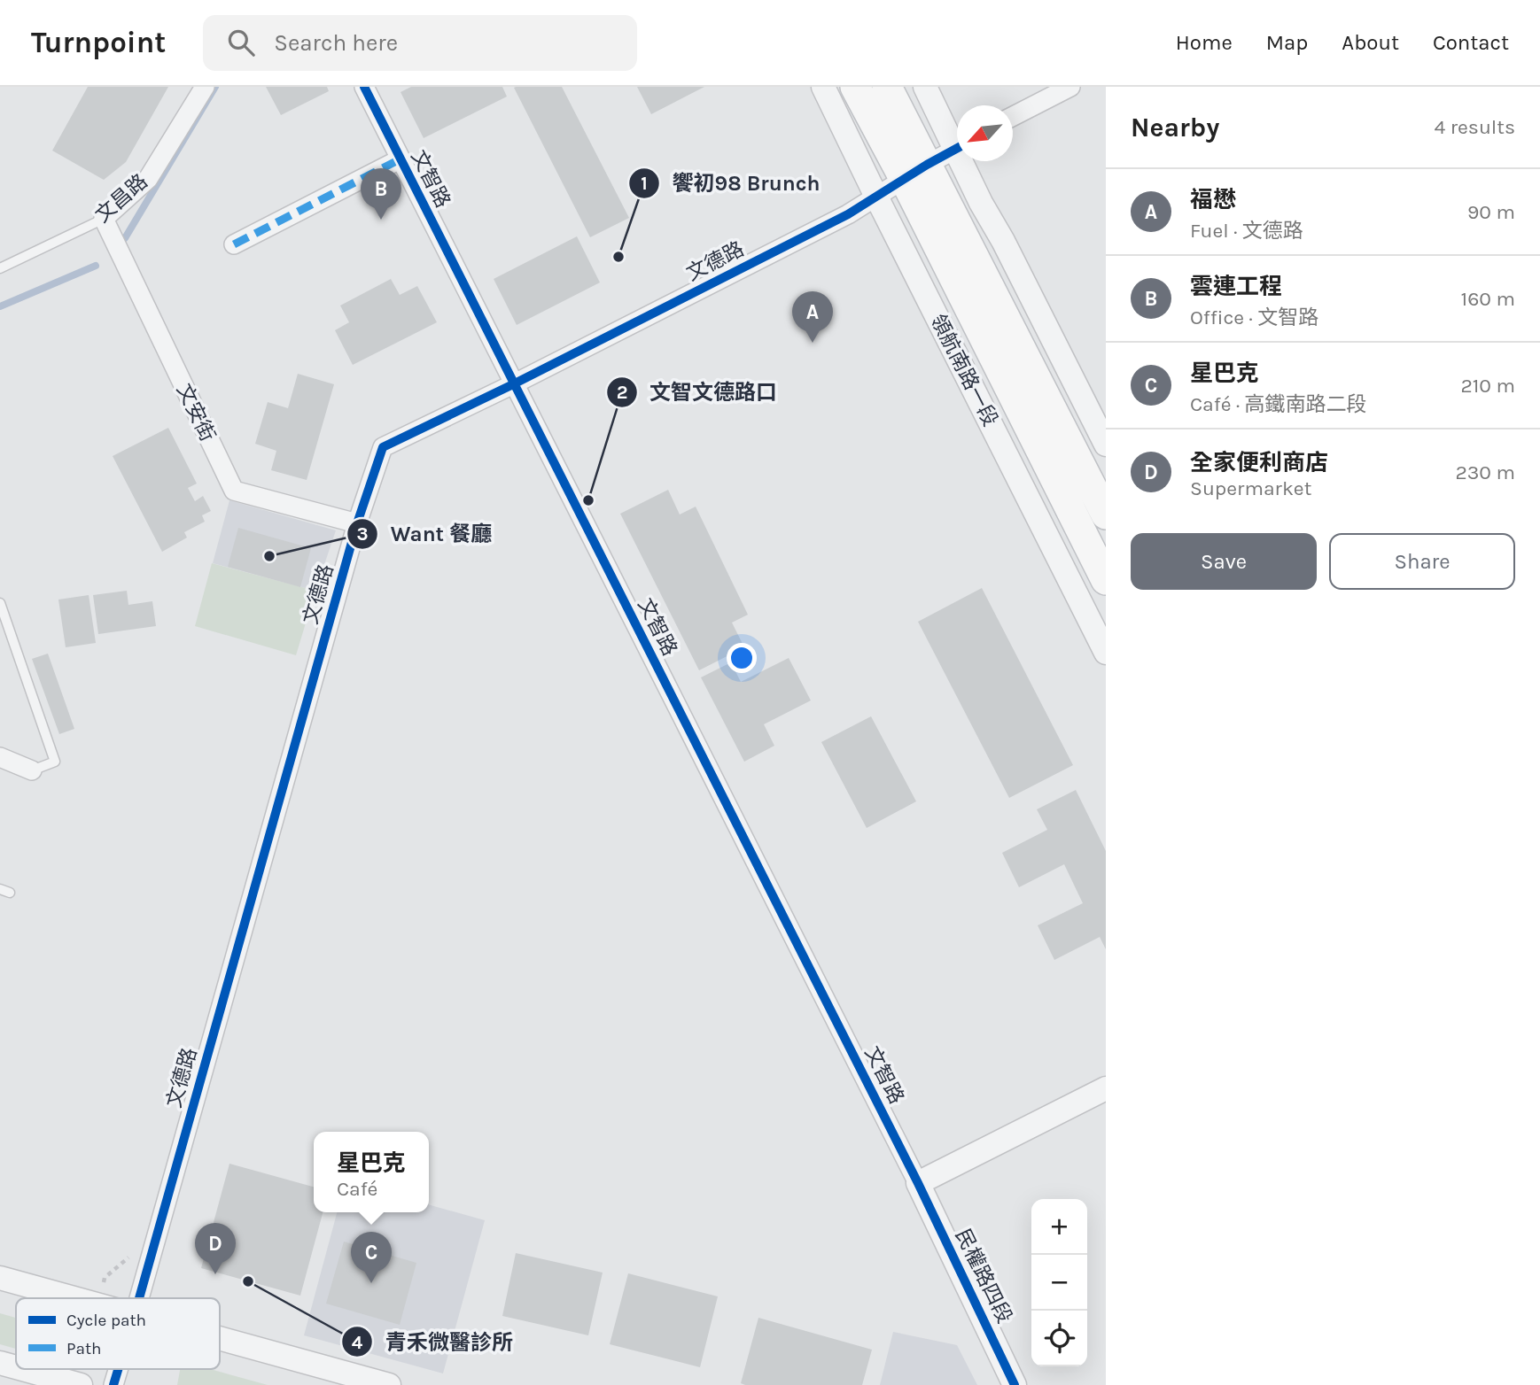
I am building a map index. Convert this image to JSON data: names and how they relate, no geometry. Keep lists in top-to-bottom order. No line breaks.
{"streets":{"main road":["領航南路一段"],"street":["文智路","文昌路","文德路","文安街","民權路四段"]},"crossings":[["文智路","文德路"],["文智路","民權路四段"],["文昌路","文安街"],["文德路","領航南路一段"],["文德路","文安街"]],"places":["饗初98 Brunch","文智文德路口","Want 餐廳","青禾微醫診所"],"legend":["Cycle path","Path"],"north":"bottom left","page":{"header":"Turnpoint","search":"Search here","nav":["Home","Map","About","Contact"],"heading":["Nearby","4 results"],"list":[{"mark":"A","name":"福懋","note":"Fuel · 文德路","value":"90 m"},{"mark":"B","name":"雲連工程","note":"Office · 文智路","value":"160 m"},{"mark":"C","name":"星巴克","note":"Café · 高鐵南路二段","value":"210 m"},{"mark":"D","name":"全家便利商店","note":"Supermarket","value":"230 m"}],"pins":["B","A","D","C"],"buttons":["Save","Share"],"popup":["星巴克","Café"],"map_buttons":["+","−"]}}
